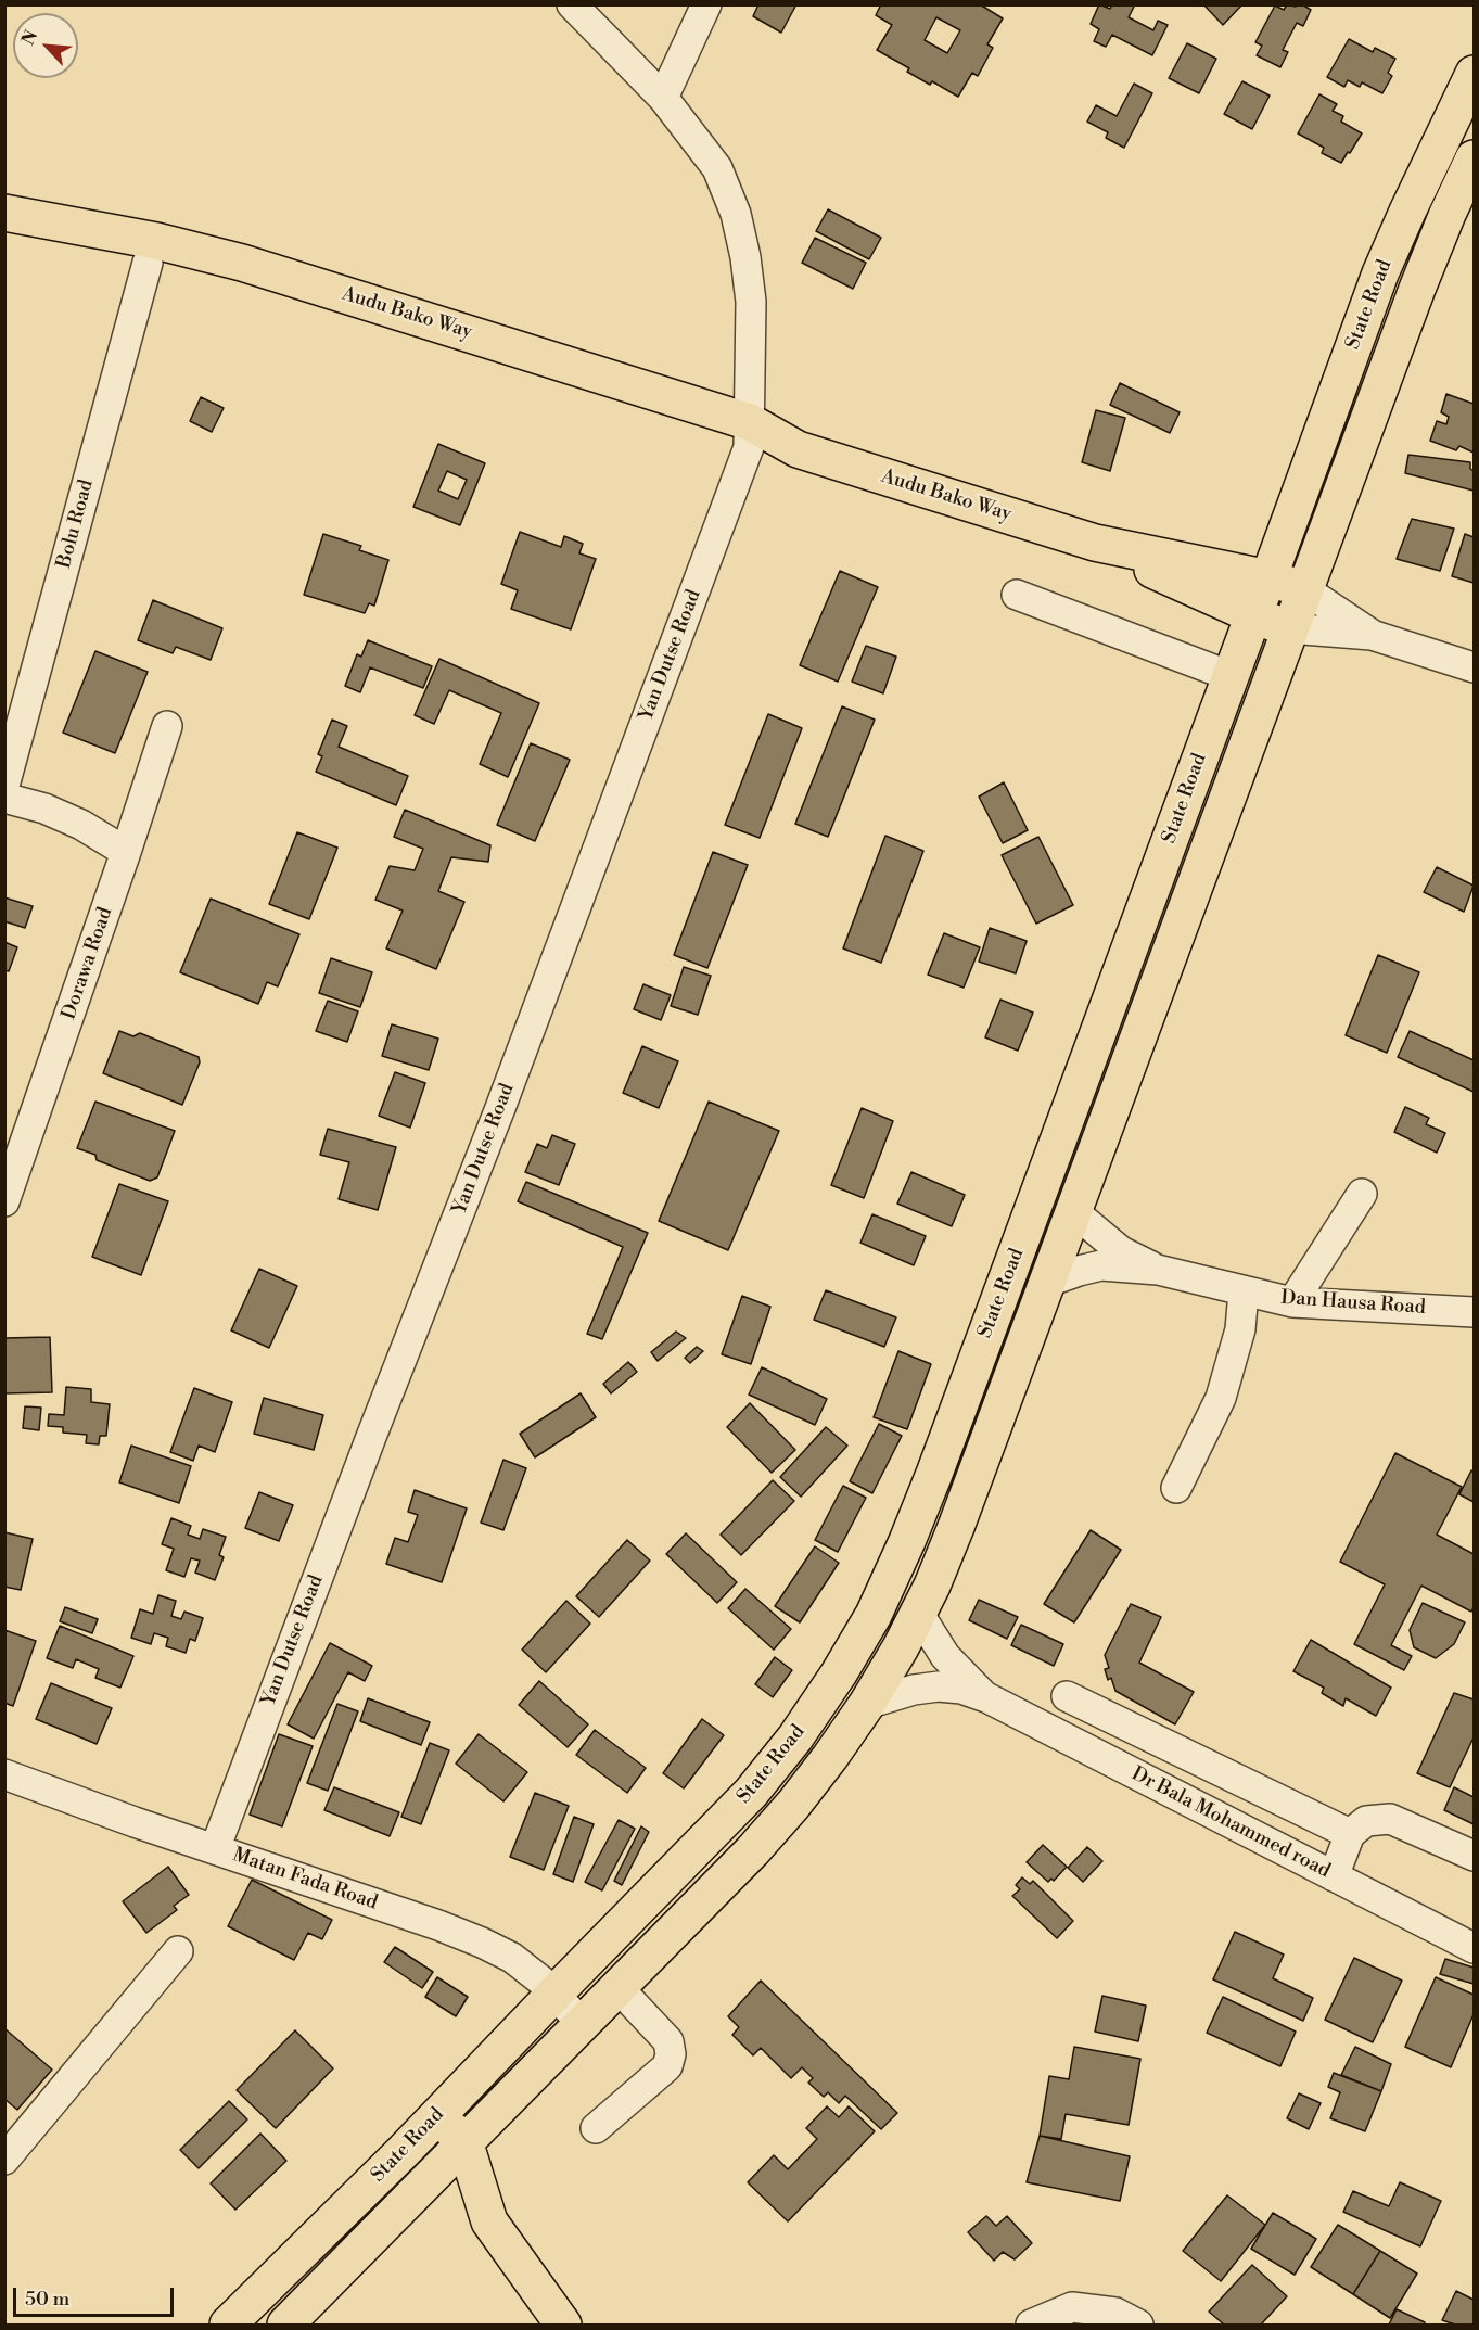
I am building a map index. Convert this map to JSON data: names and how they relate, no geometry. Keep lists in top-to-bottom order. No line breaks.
{"streets":{"main road":["State Road","Audu Bako Way"],"street":["Bolu Road","Yan Dutse Road","Dorawa Road","Dan Hausa Road","Dr Bala Mohammed road","Matan Fada Road"]},"crossings":[["State Road","Audu Bako Way"],["State Road","Dan Hausa Road"],["State Road","Matan Fada Road"],["Audu Bako Way","Bolu Road"],["Audu Bako Way","Yan Dutse Road"],["Yan Dutse Road","Matan Fada Road"]],"scale_bar":"50 m","north":"top left"}
